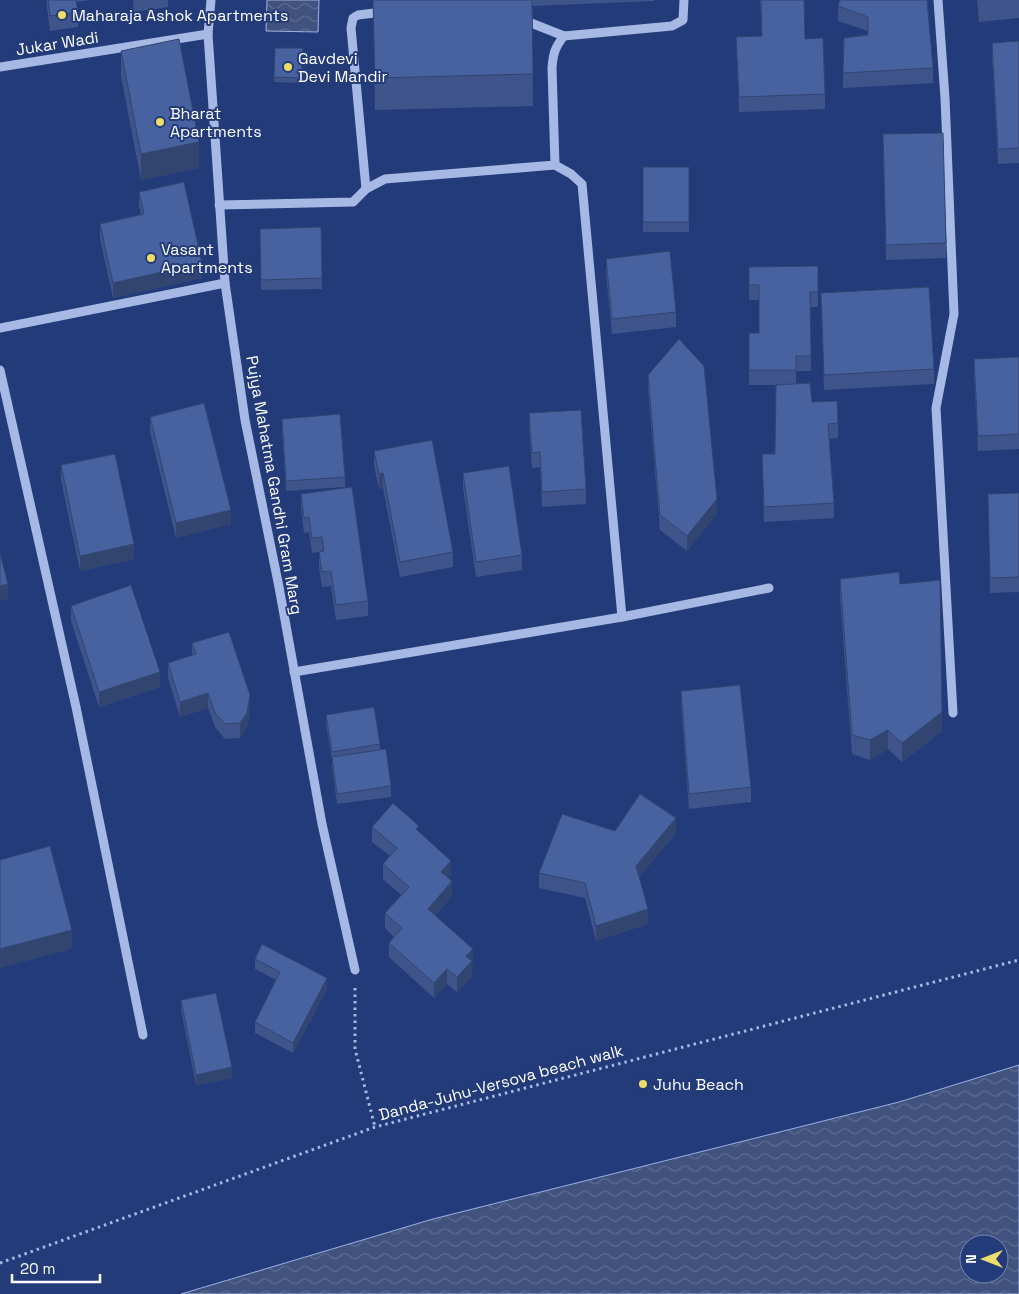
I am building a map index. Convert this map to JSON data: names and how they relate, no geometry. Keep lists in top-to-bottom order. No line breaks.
{"streets":{"street":["Jukar Wadi","Pujya Mahatma Gandhi Gram Marg"],"path":["Danda-Juhu-Versova beach walk"]},"crossings":[["Jukar Wadi","Pujya Mahatma Gandhi Gram Marg"]],"places":["Maharaja Ashok Apartments","Gavdevi Devi Mandir","Bharat Apartments","Vasant Apartments","Juhu Beach"],"scale_bar":"20 m","north":"left"}
